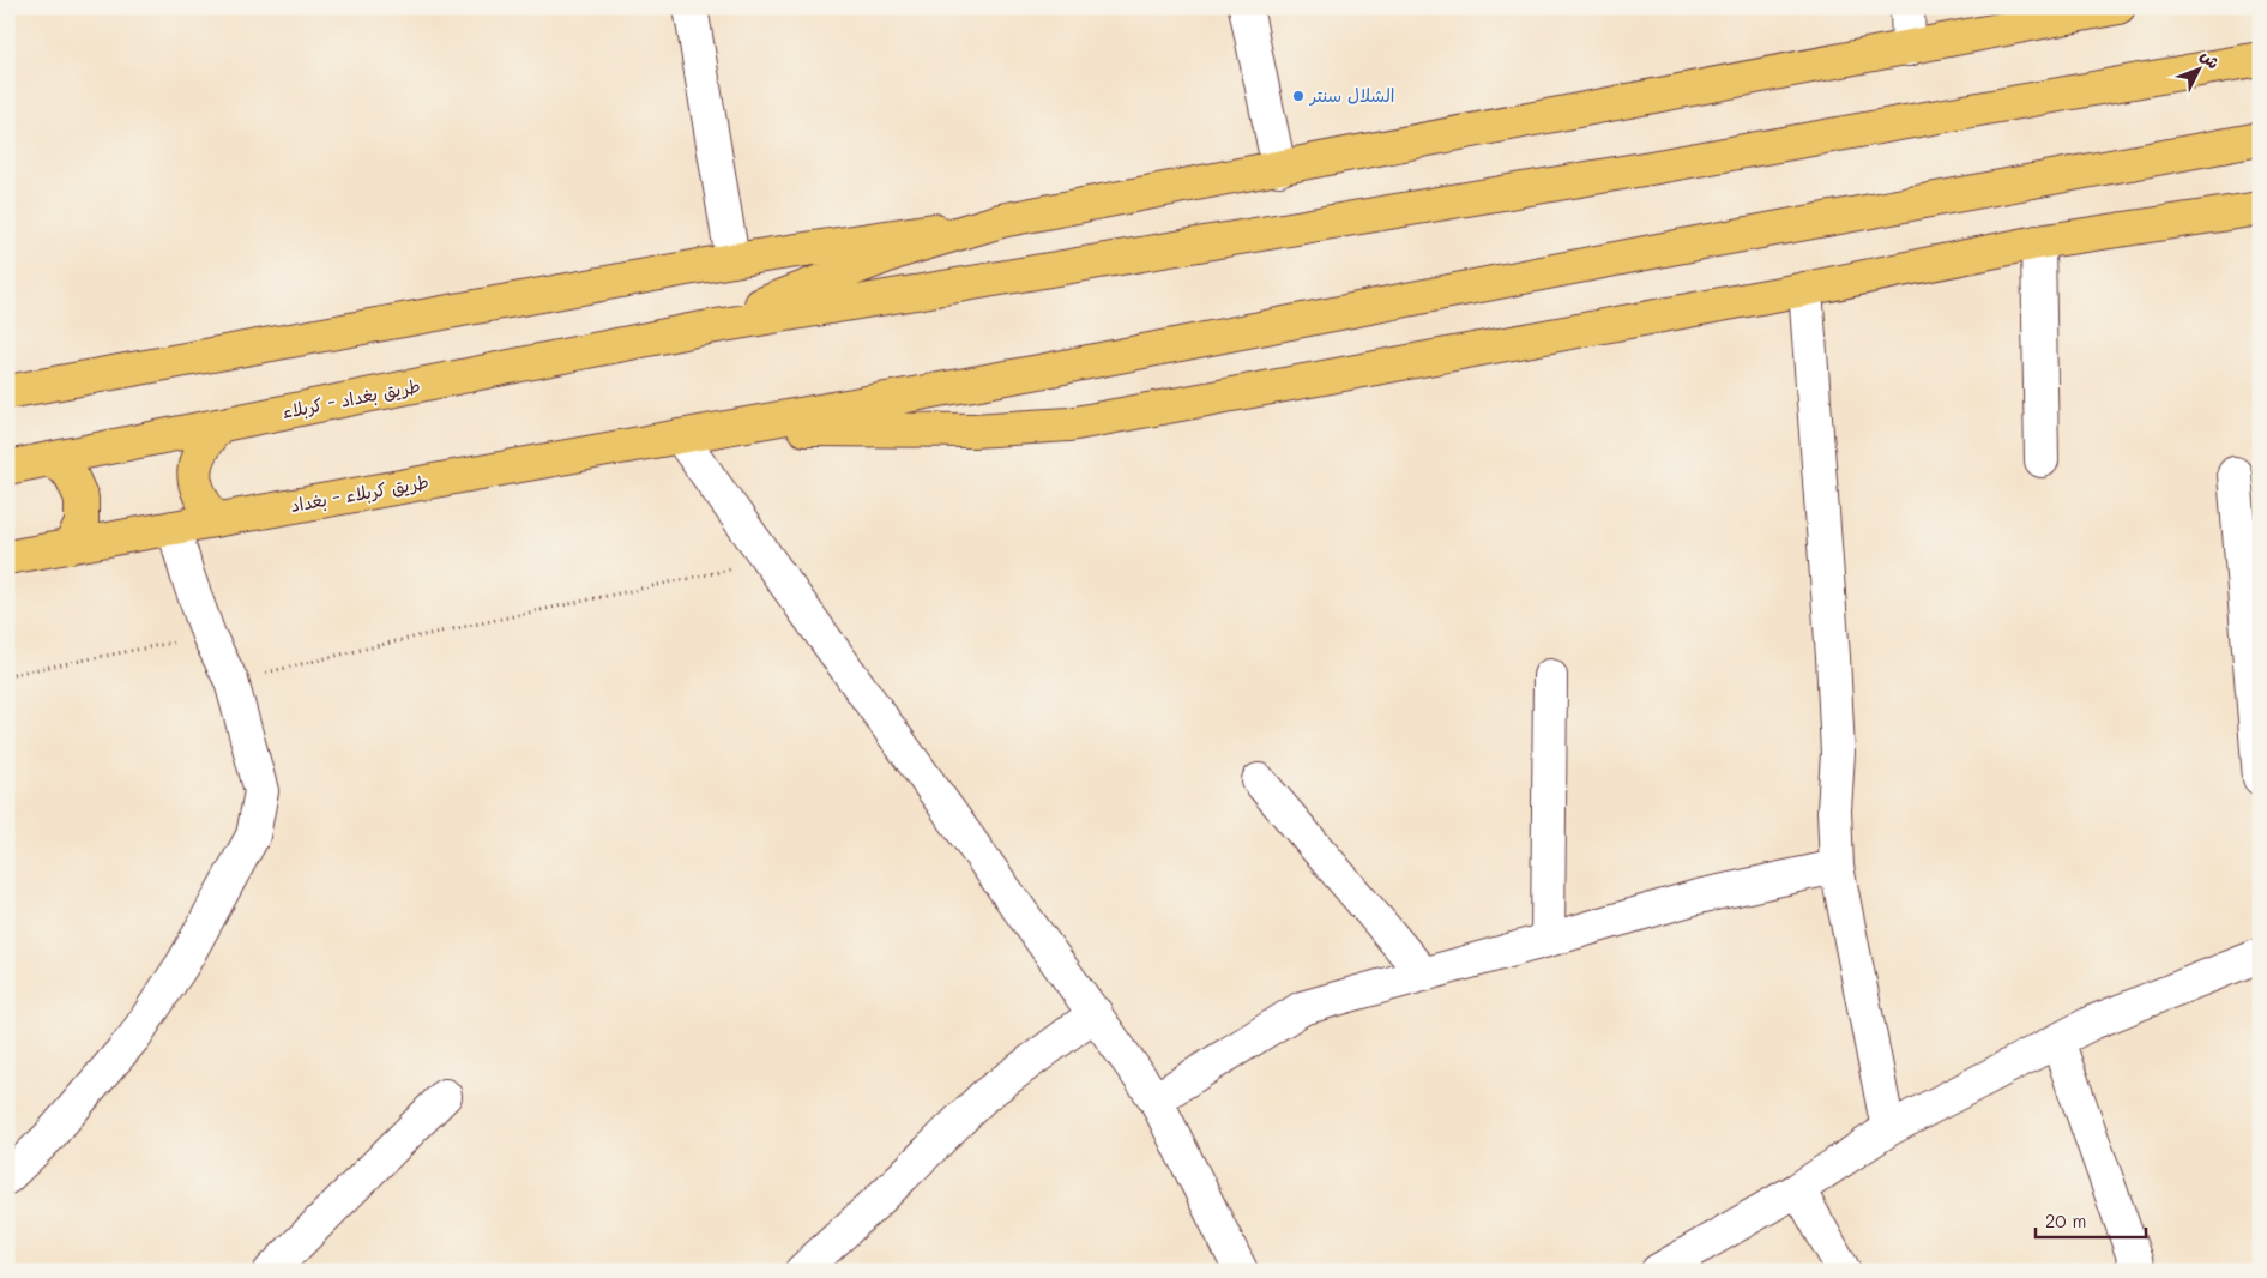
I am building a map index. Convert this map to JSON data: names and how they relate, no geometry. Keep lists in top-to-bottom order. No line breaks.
{"streets":{"main road":["طريق بغداد - كربلاء","طريق كربلاء - بغداد"]},"places":["الشلال سنتر"],"scale_bar":"20 m","north":"top right"}
